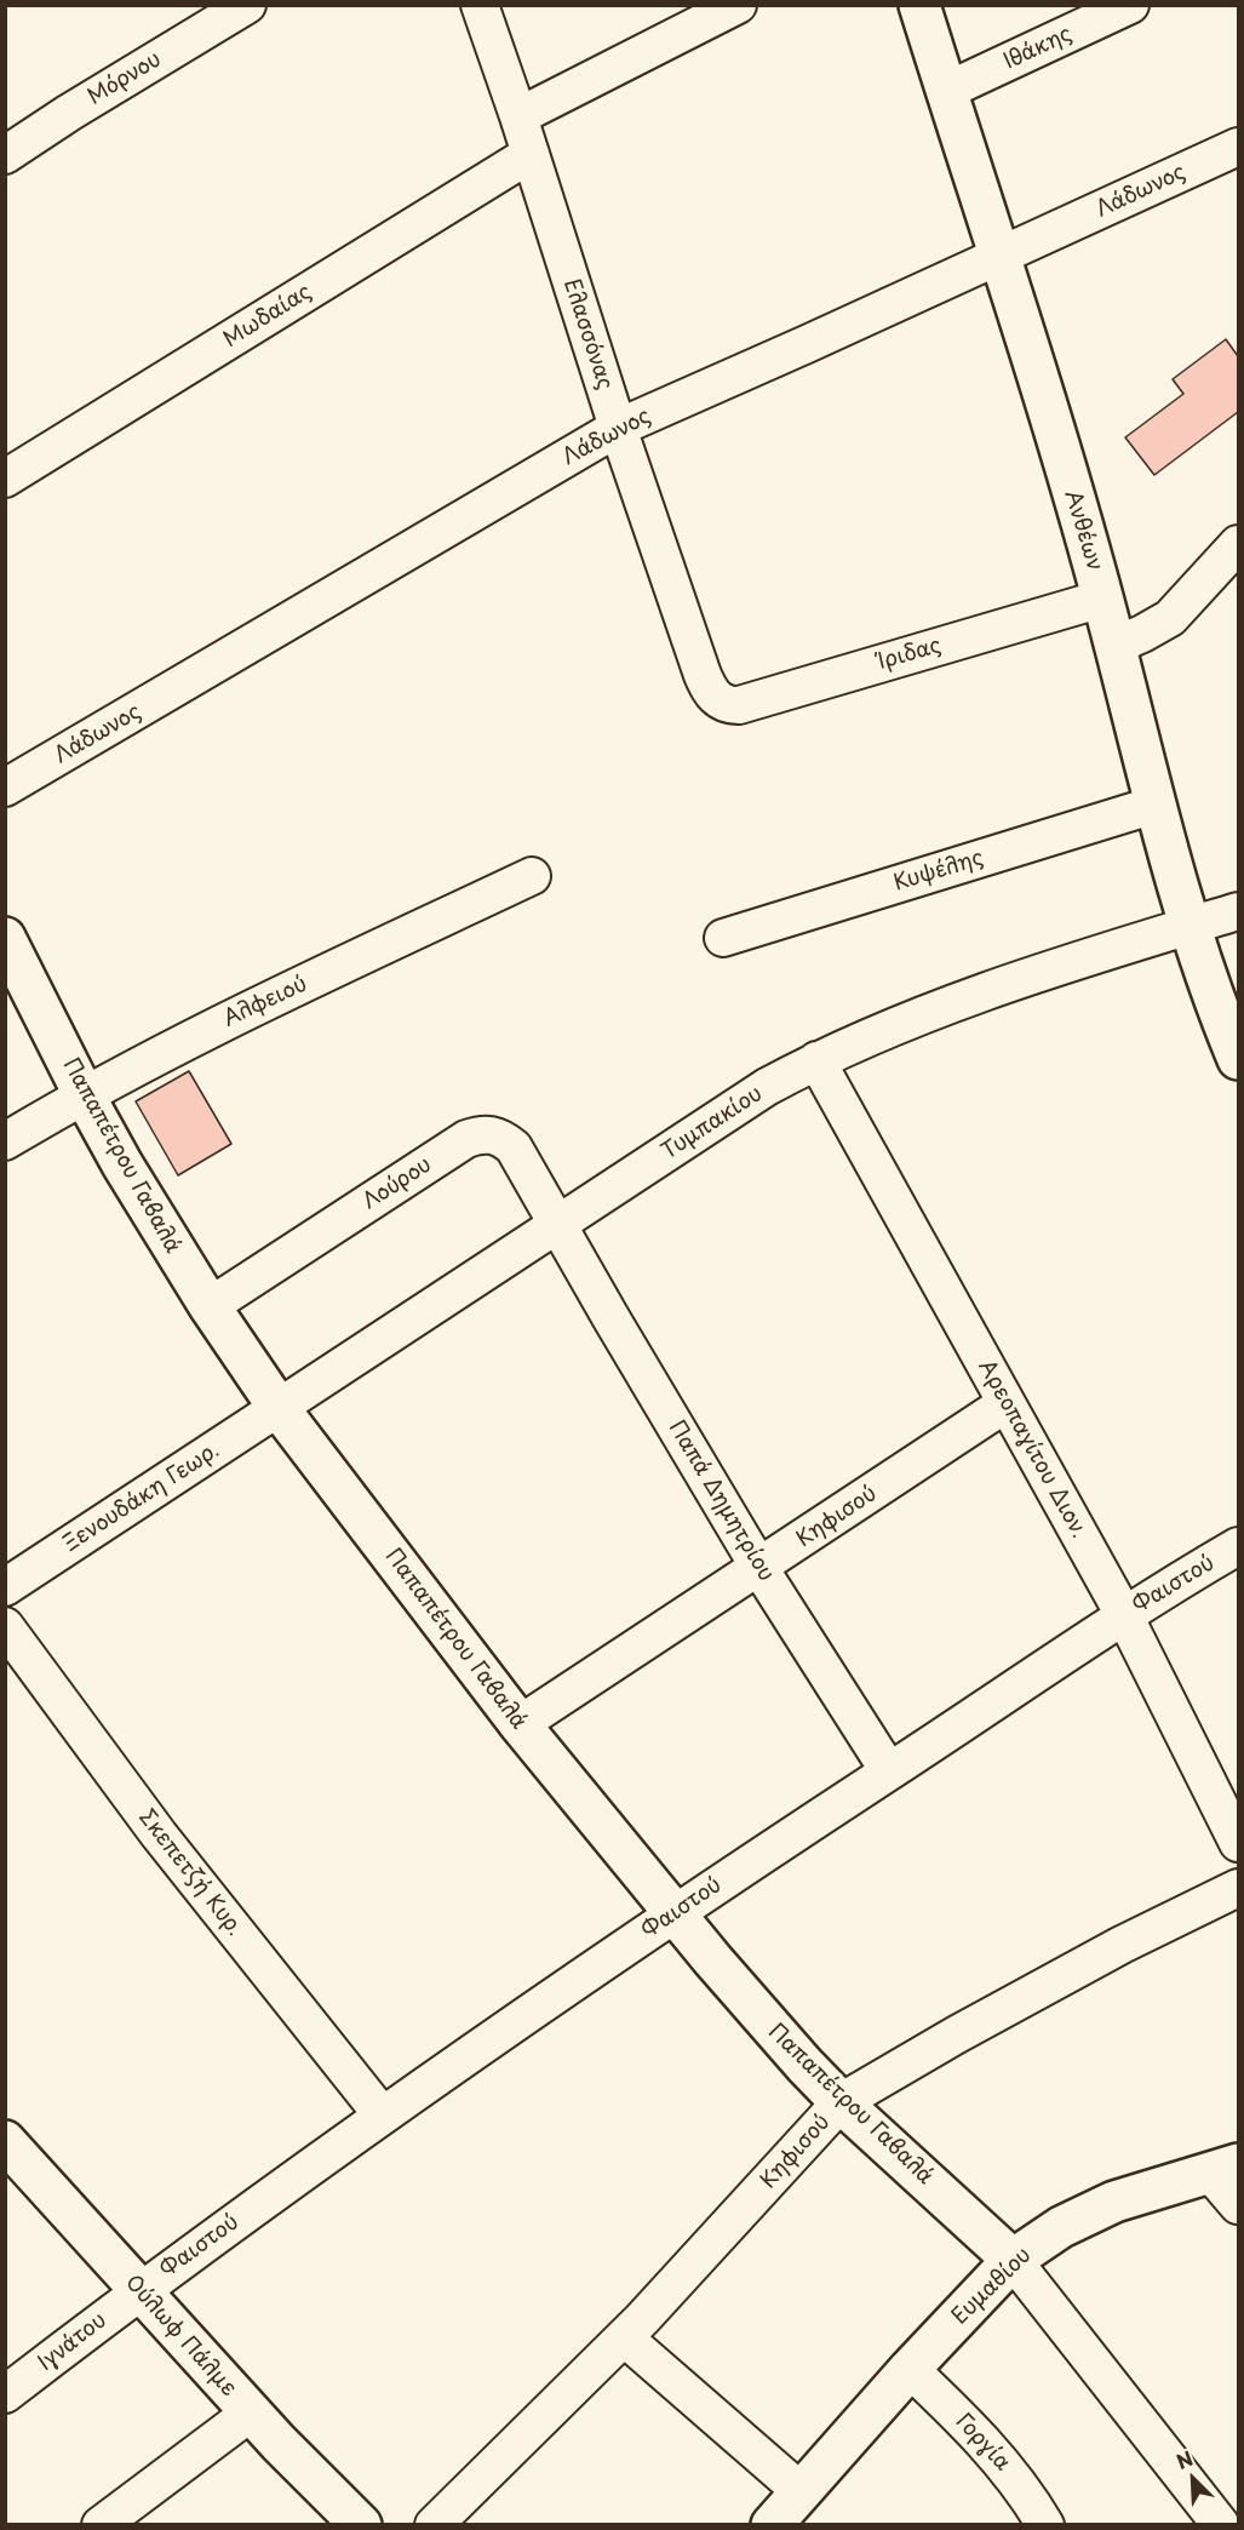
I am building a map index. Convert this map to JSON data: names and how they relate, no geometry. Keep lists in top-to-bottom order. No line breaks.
{"streets":{"street":["Ιθάκης","Μόρνου","Λάδωνος","Μωδαίας","Ελασσόνας","Ανθέων","Ίριδας","Κυψέλης","Αλφειού","Τυμπακίου","Παπαπέτρου Γαβαλά","Λούρου","Αρεοπαγίτου Διον.","Ξενουδάκη Γεωρ.","Παπά Δημητρίου","Κηφισού","Φαιστού","Σκεπετζή Κυρ.","Ευμαθίου","Ούλωφ Πάλμε","Ιγνάτου","Γοργία"]},"crossings":[["Ιθάκης","Ανθέων"],["Λάδωνος","Ελασσόνας"],["Λάδωνος","Ανθέων"],["Μωδαίας","Ελασσόνας"],["Ελασσόνας","Ίριδας"],["Ανθέων","Ίριδας"],["Ανθέων","Κυψέλης"],["Ανθέων","Τυμπακίου"],["Αλφειού","Παπαπέτρου Γαβαλά"],["Τυμπακίου","Παπαπέτρου Γαβαλά"],["Τυμπακίου","Λούρου"],["Τυμπακίου","Αρεοπαγίτου Διον."],["Τυμπακίου","Ξενουδάκη Γεωρ."],["Τυμπακίου","Παπά Δημητρίου"],["Παπαπέτρου Γαβαλά","Λούρου"],["Παπαπέτρου Γαβαλά","Ξενουδάκη Γεωρ."],["Παπαπέτρου Γαβαλά","Κηφισού"],["Παπαπέτρου Γαβαλά","Φαιστού"],["Παπαπέτρου Γαβαλά","Ευμαθίου"],["Λούρου","Παπά Δημητρίου"],["Αρεοπαγίτου Διον.","Κηφισού"],["Αρεοπαγίτου Διον.","Φαιστού"],["Παπά Δημητρίου","Κηφισού"],["Παπά Δημητρίου","Φαιστού"],["Φαιστού","Σκεπετζή Κυρ."],["Φαιστού","Ούλωφ Πάλμε"],["Φαιστού","Ιγνάτου"],["Ευμαθίου","Γοργία"],["Ούλωφ Πάλμε","Ιγνάτου"]],"north":"top left"}
